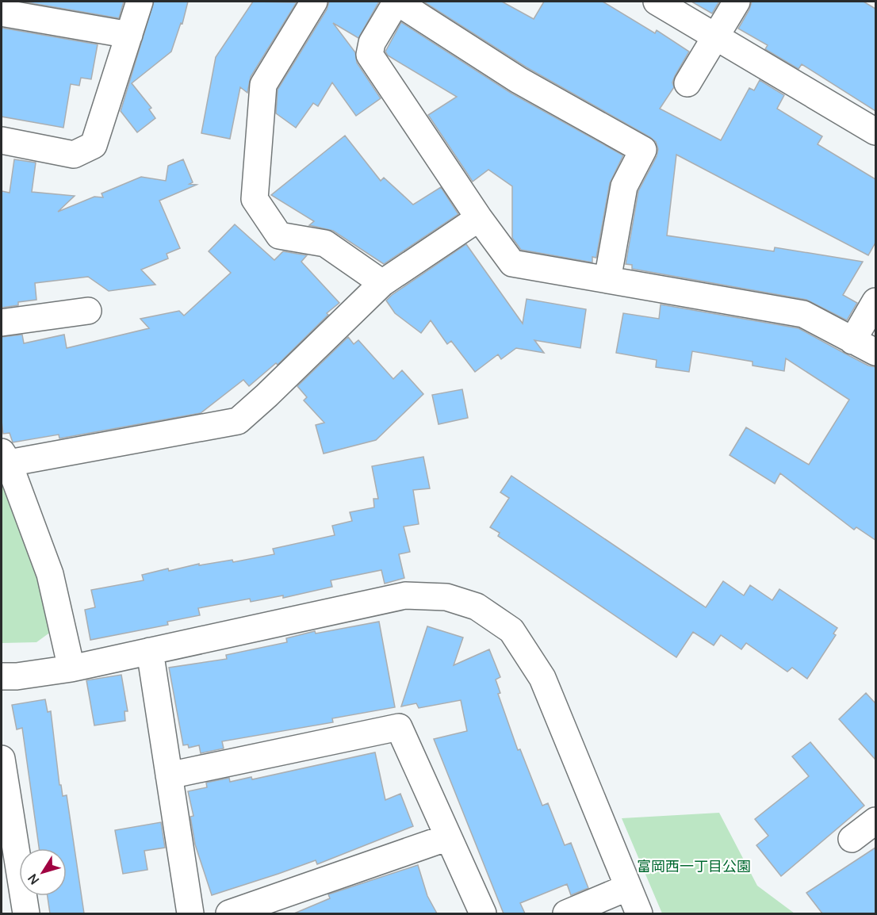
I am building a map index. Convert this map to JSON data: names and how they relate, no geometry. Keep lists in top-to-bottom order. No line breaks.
{"parks":["富岡西一丁目公園"],"north":"bottom left"}
